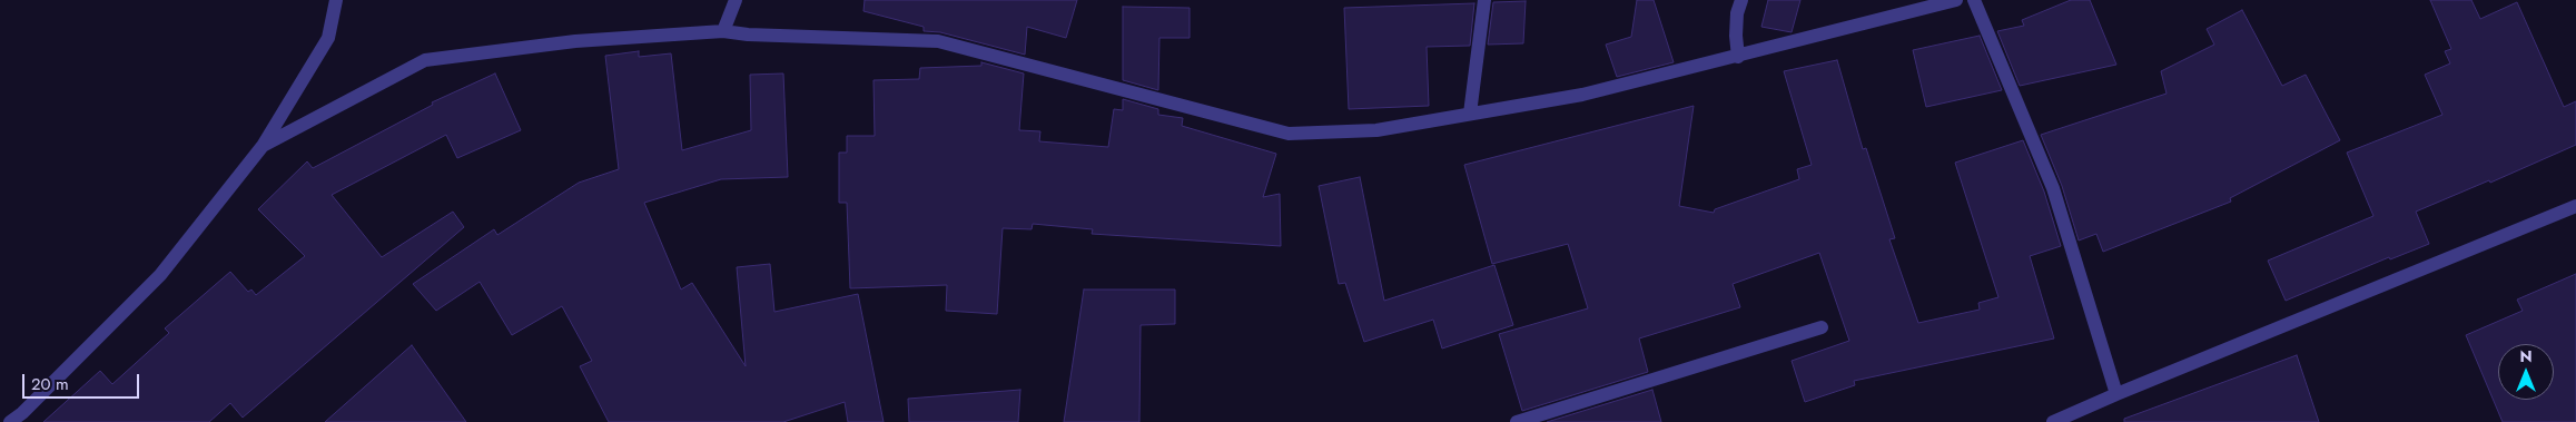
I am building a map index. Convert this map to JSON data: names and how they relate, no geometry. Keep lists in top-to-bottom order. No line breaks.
{"scale_bar":"20 m","north":"top"}
